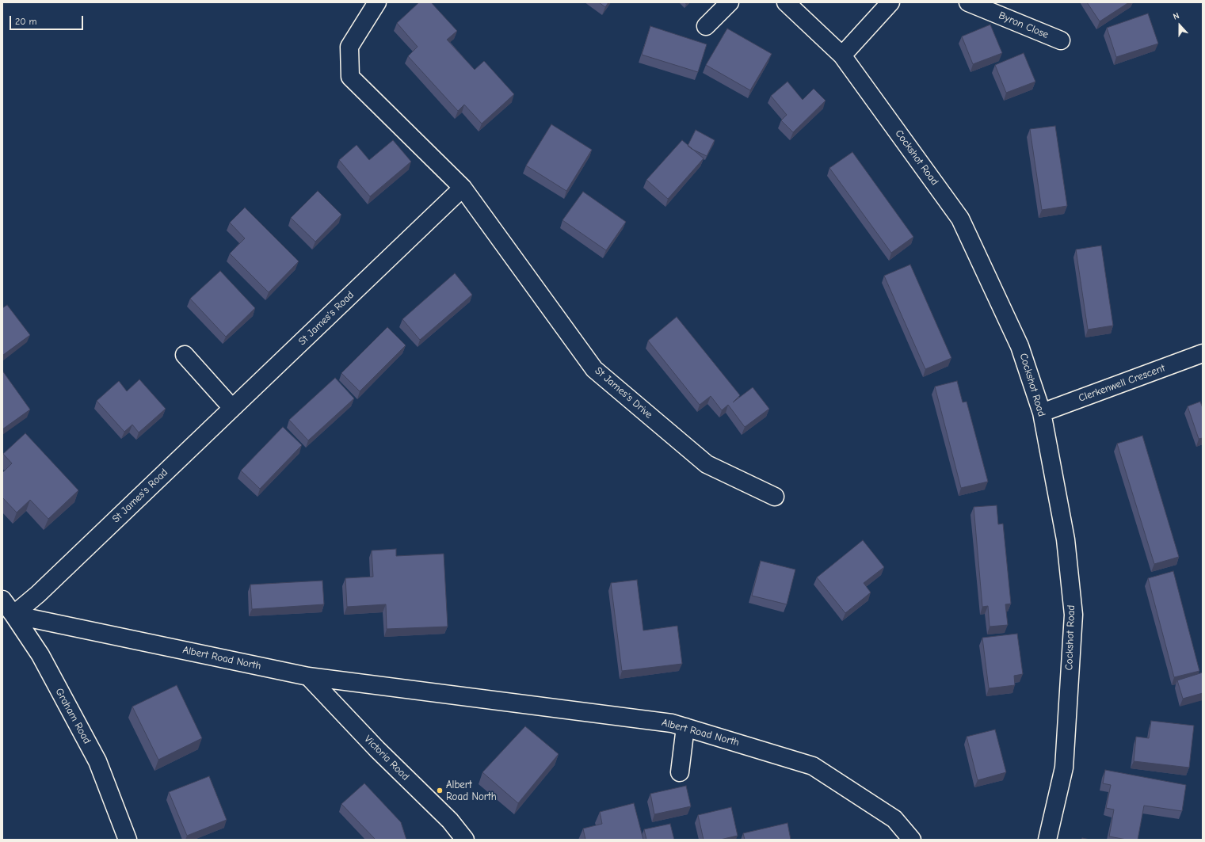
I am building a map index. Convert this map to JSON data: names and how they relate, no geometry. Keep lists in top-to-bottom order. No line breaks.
{"streets":{"street":["Byron Close","Cockshot Road","St James's Road","Clerkenwell Crescent","St James's Drive","Albert Road North","Graham Road","Victoria Road"]},"crossings":[["Cockshot Road","Clerkenwell Crescent"],["St James's Road","St James's Drive"],["St James's Road","Albert Road North"],["St James's Road","Graham Road"],["Albert Road North","Graham Road"],["Albert Road North","Victoria Road"]],"places":["Albert Road North"],"scale_bar":"20 m","north":"top"}
